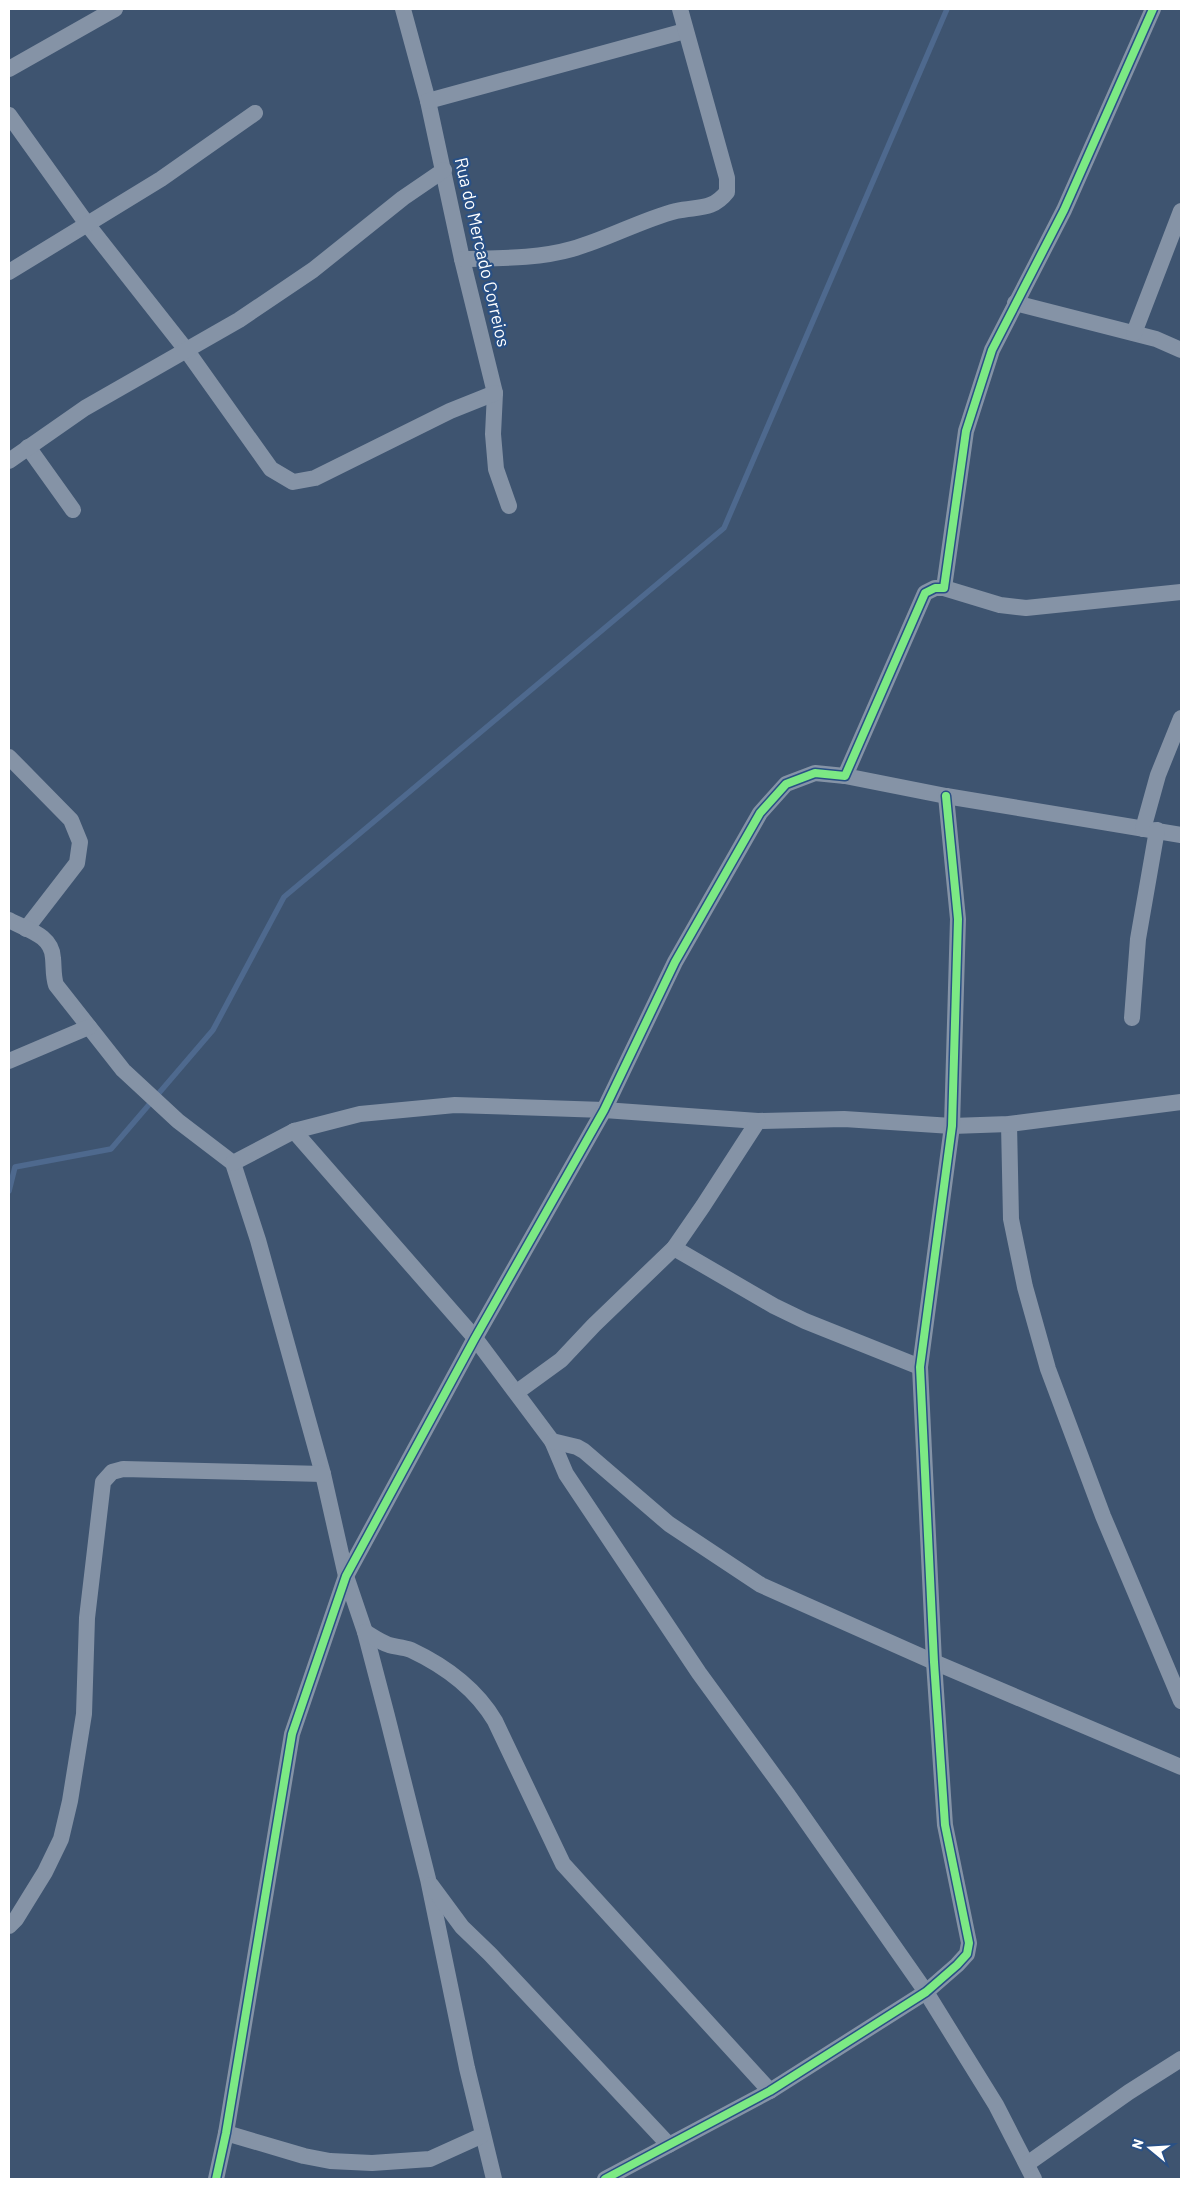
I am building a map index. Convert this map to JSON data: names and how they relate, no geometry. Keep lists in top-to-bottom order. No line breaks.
{"streets":{"street":["Rua do Mercado Correios"]},"north":"left"}
